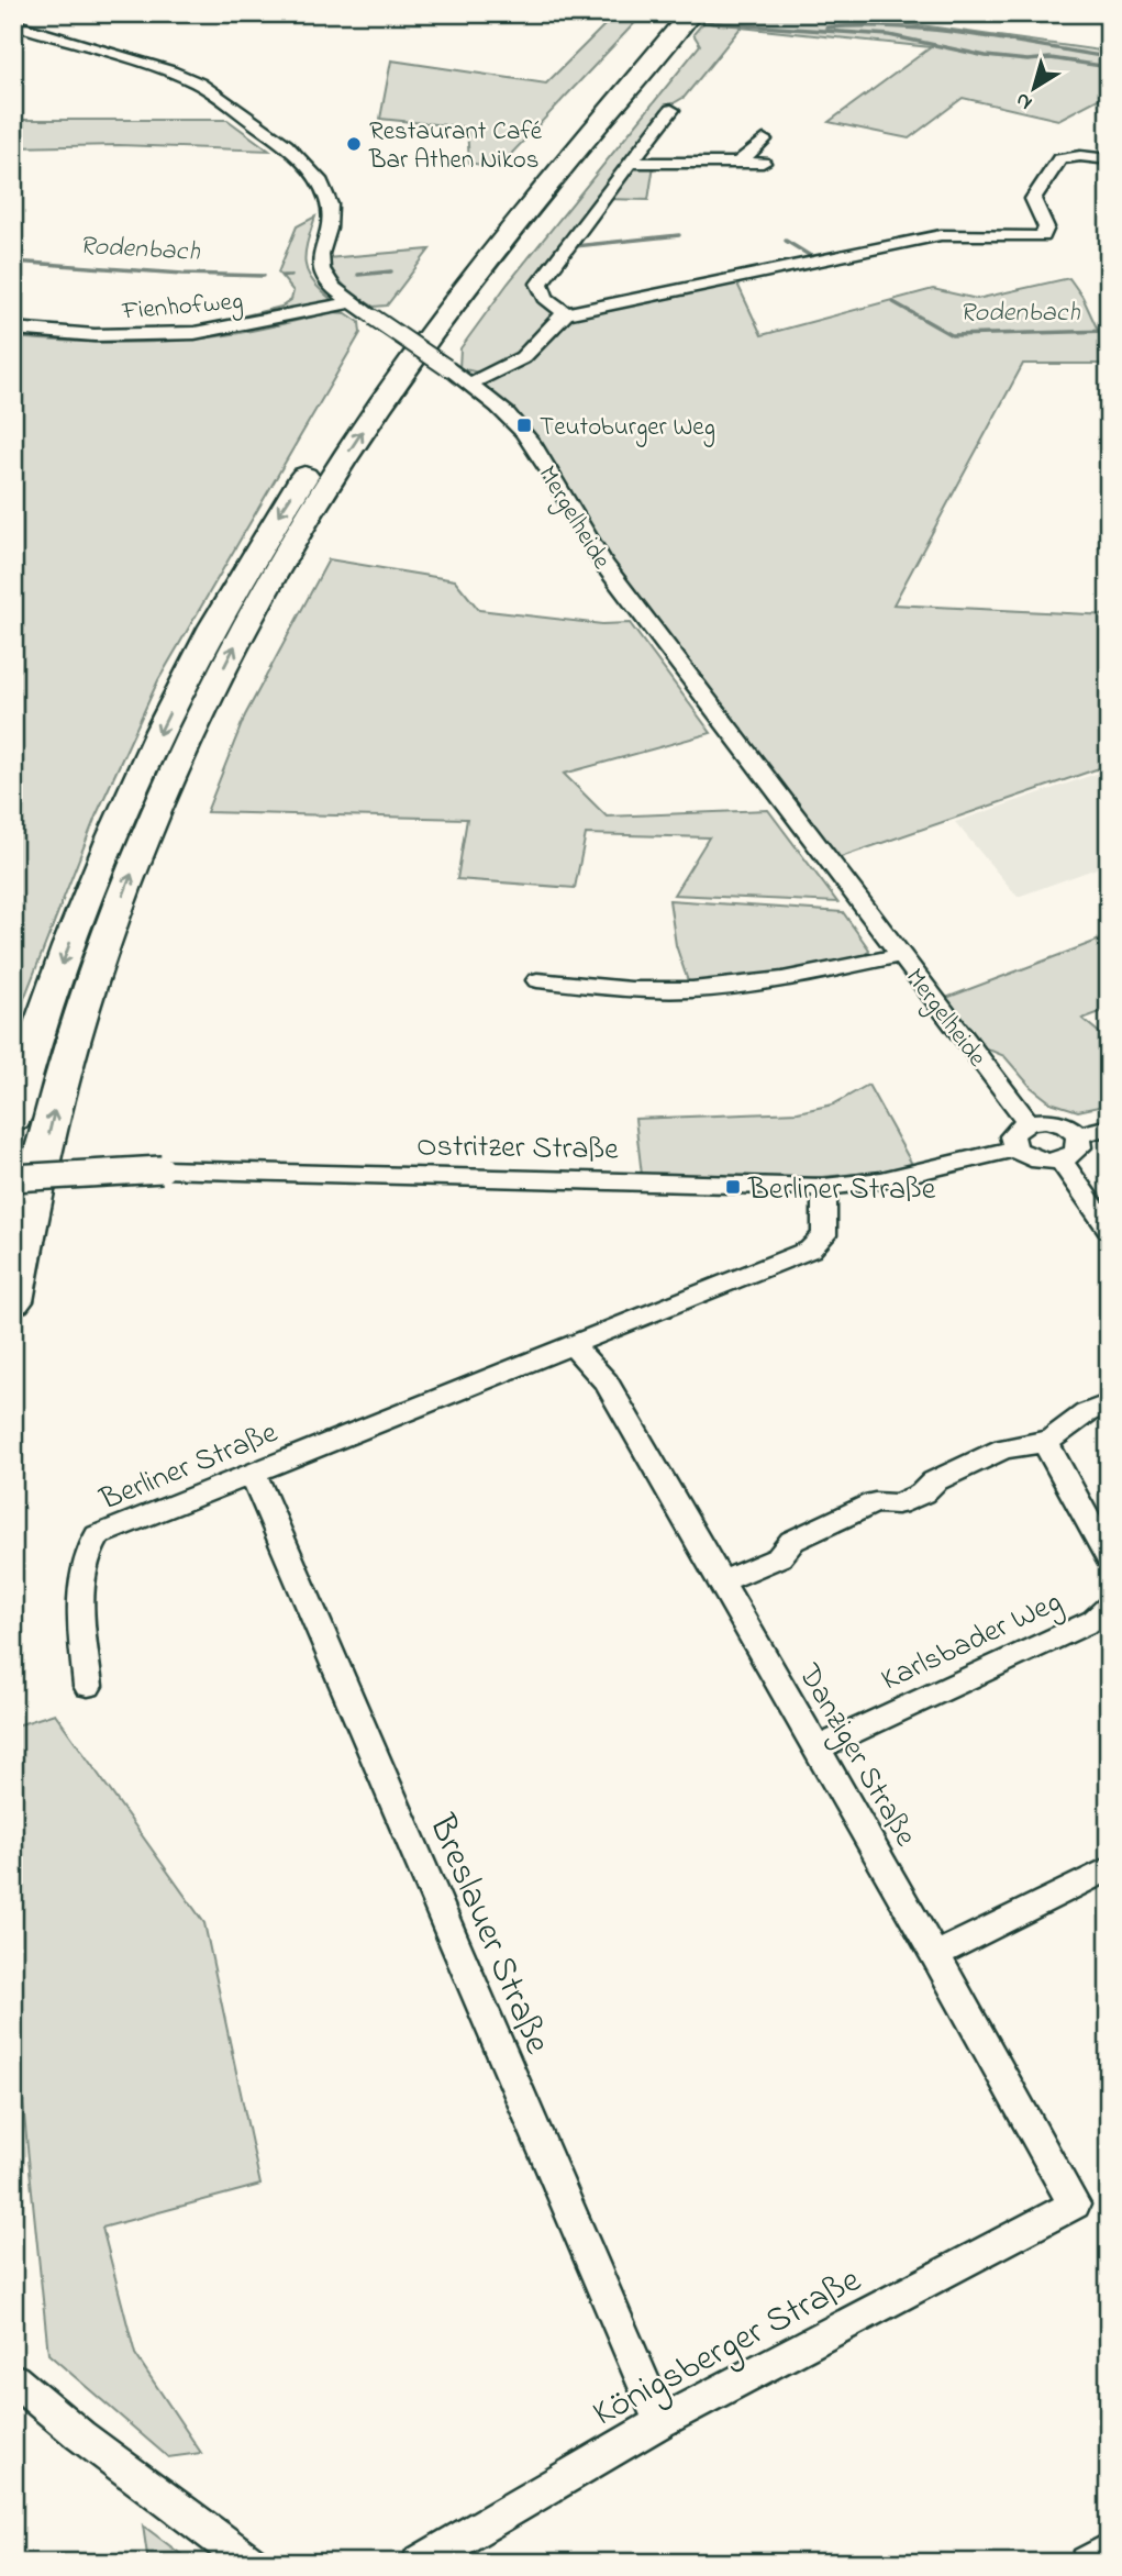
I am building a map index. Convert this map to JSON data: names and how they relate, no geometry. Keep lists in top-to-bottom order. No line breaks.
{"streets":{"street":["Fienhofweg","Mergelheide","Ostritzer Straße","Berliner Straße","Karlsbader Weg","Danziger Straße","Breslauer Straße","Königsberger Straße"]},"crossings":[["Fienhofweg","Mergelheide"],["Mergelheide","Ostritzer Straße"],["Ostritzer Straße","Berliner Straße"],["Berliner Straße","Danziger Straße"],["Berliner Straße","Breslauer Straße"],["Karlsbader Weg","Danziger Straße"],["Danziger Straße","Königsberger Straße"],["Breslauer Straße","Königsberger Straße"]],"water":["Rodenbach"],"places":{"other":["Restaurant Café Bar Athen Nikos"],"transit":["Teutoburger Weg","Berliner Straße"]},"north":"bottom left"}
